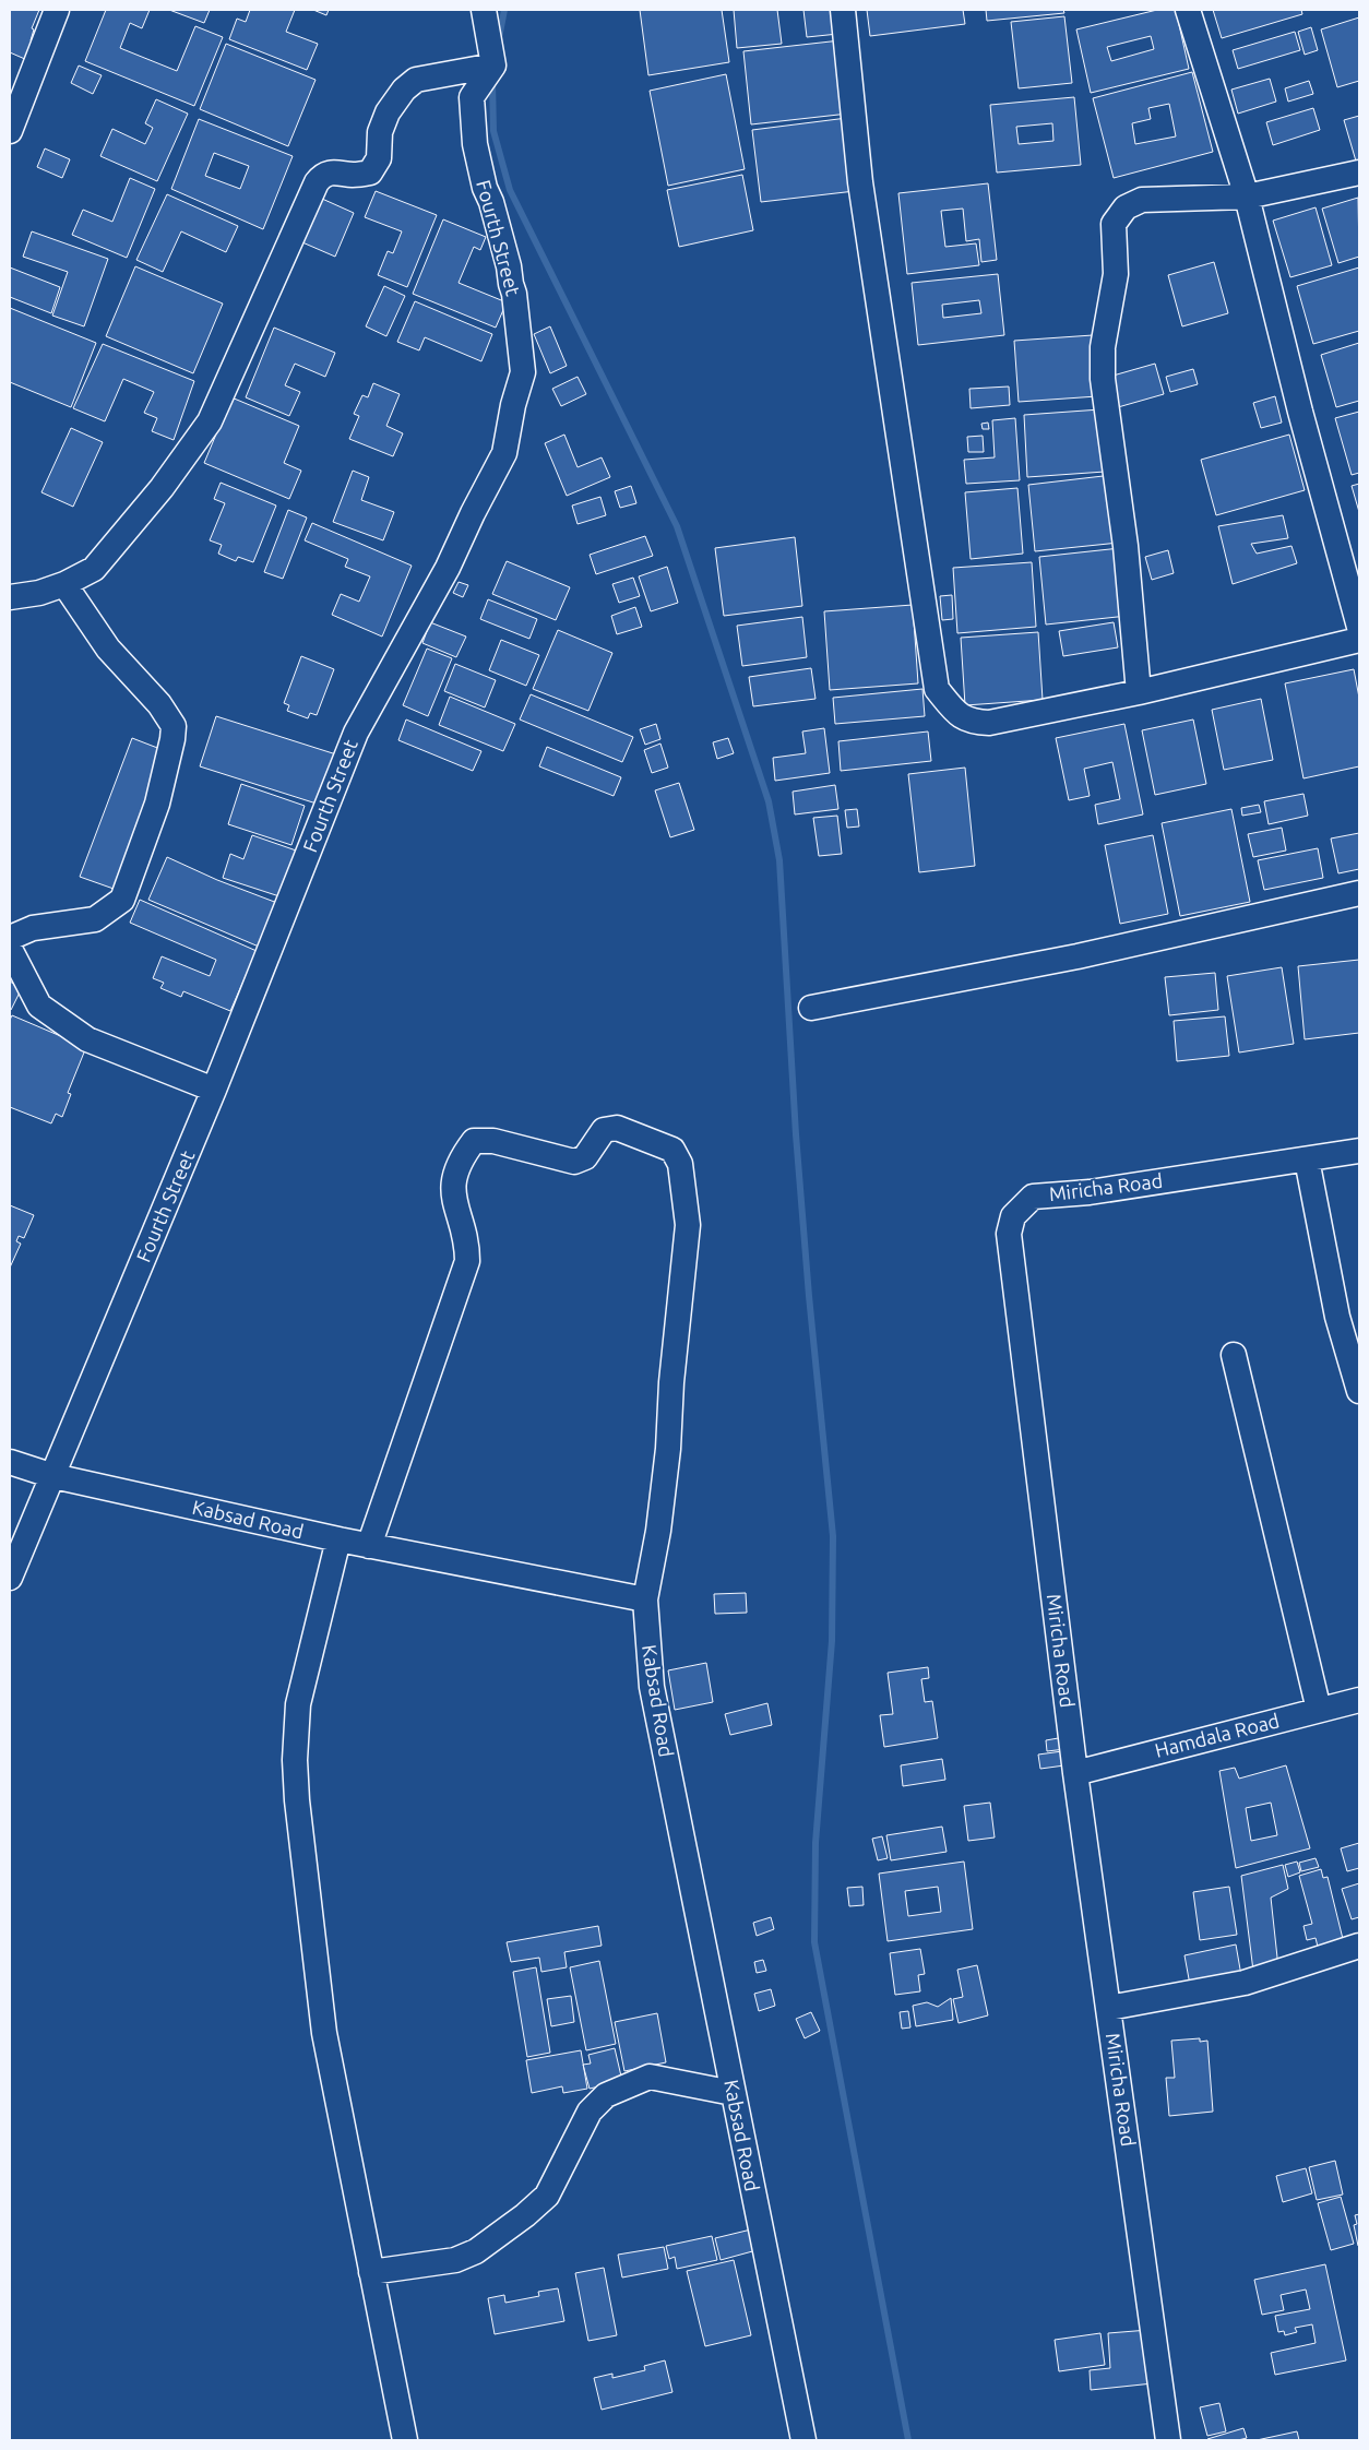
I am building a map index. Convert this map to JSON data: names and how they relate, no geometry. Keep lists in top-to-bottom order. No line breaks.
{"streets":{"street":["Fourth Street","Miricha Road","Kabsad Road","Hamdala Road"]},"crossings":[["Fourth Street","Kabsad Road"],["Miricha Road","Hamdala Road"]]}
